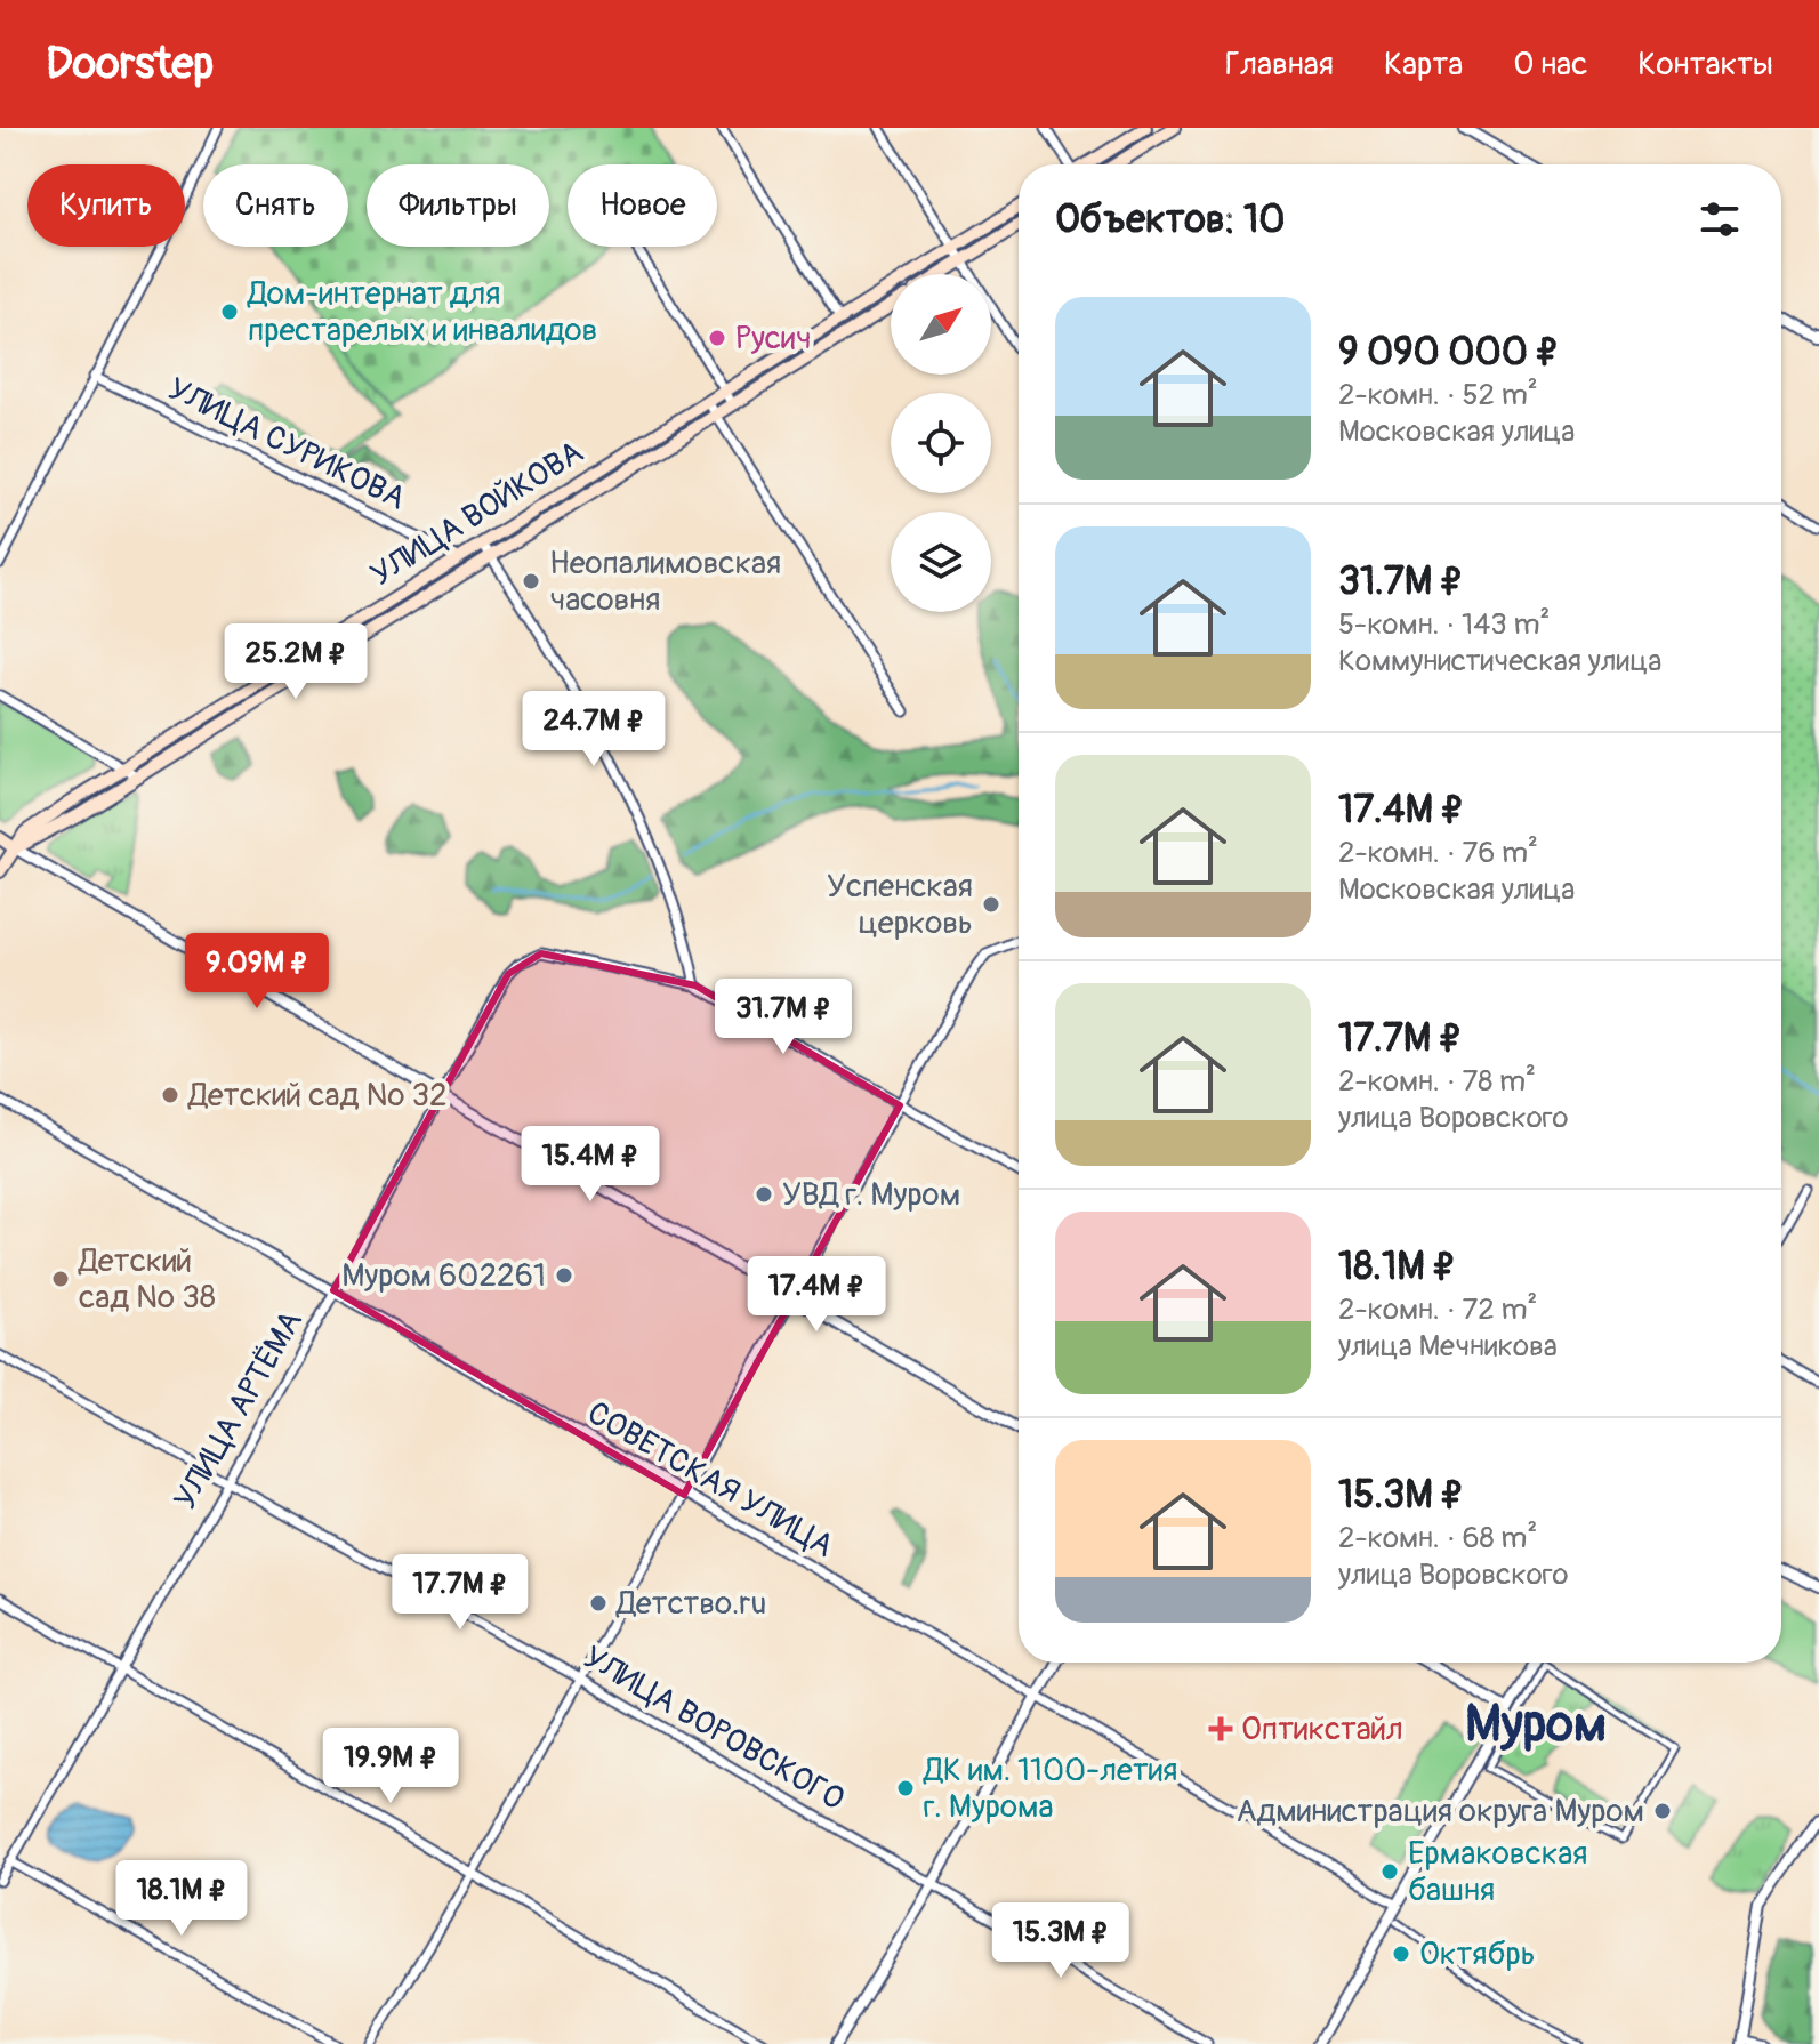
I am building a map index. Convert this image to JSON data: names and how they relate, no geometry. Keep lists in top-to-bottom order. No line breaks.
{"streets":{"main road":["УЛИЦА ВОЙКОВА"],"street":["УЛИЦА СУРИКОВА","УЛИЦА АРТЁМА","СОВЕТСКАЯ УЛИЦА","УЛИЦА ВОРОВСКОГО"]},"crossings":[["УЛИЦА СУРИКОВА","УЛИЦА ВОЙКОВА"],["УЛИЦА АРТЁМА","СОВЕТСКАЯ УЛИЦА"],["УЛИЦА АРТЁМА","УЛИЦА ВОРОВСКОГО"]],"districts":["Муром"],"places":{"other":["Дом-интернат для престарелых и инвалидов","Русич","Неопалимовская часовня","Успенская церковь","Детский сад № 32","УВД г. Муром","Муром 602261","Детский сад № 38","Детство.ru","ДК им. 1100-летия г. Мурома","Администрация округа Муром","Ермаковская башня","Октябрь"],"health":["Оптикстайл"]},"north":"top right","page":{"header":"Doorstep","nav":["Главная","Карта","О нас","Контакты"],"chip":["Купить","Снять","Фильтры","Новое"],"heading":"Объектов: 10","list":[{"name":"9 090 000 ₽","note":"2-комн. · 52 m² · Московская улица"},{"name":"31.7M ₽","note":"5-комн. · 143 m² · Коммунистическая улица"},{"name":"17.4M ₽","note":"2-комн. · 76 m² · Московская улица"},{"name":"17.7M ₽","note":"2-комн. · 78 m² · улица Воровского"},{"name":"18.1M ₽","note":"2-комн. · 72 m² · улица Мечникова"},{"name":"15.3M ₽","note":"2-комн. · 68 m² · улица Воровского"}],"price":["25.2M ₽","24.7M ₽","9.09M ₽","31.7M ₽","15.4M ₽","17.4M ₽","17.7M ₽","19.9M ₽","18.1M ₽","15.3M ₽"]}}
